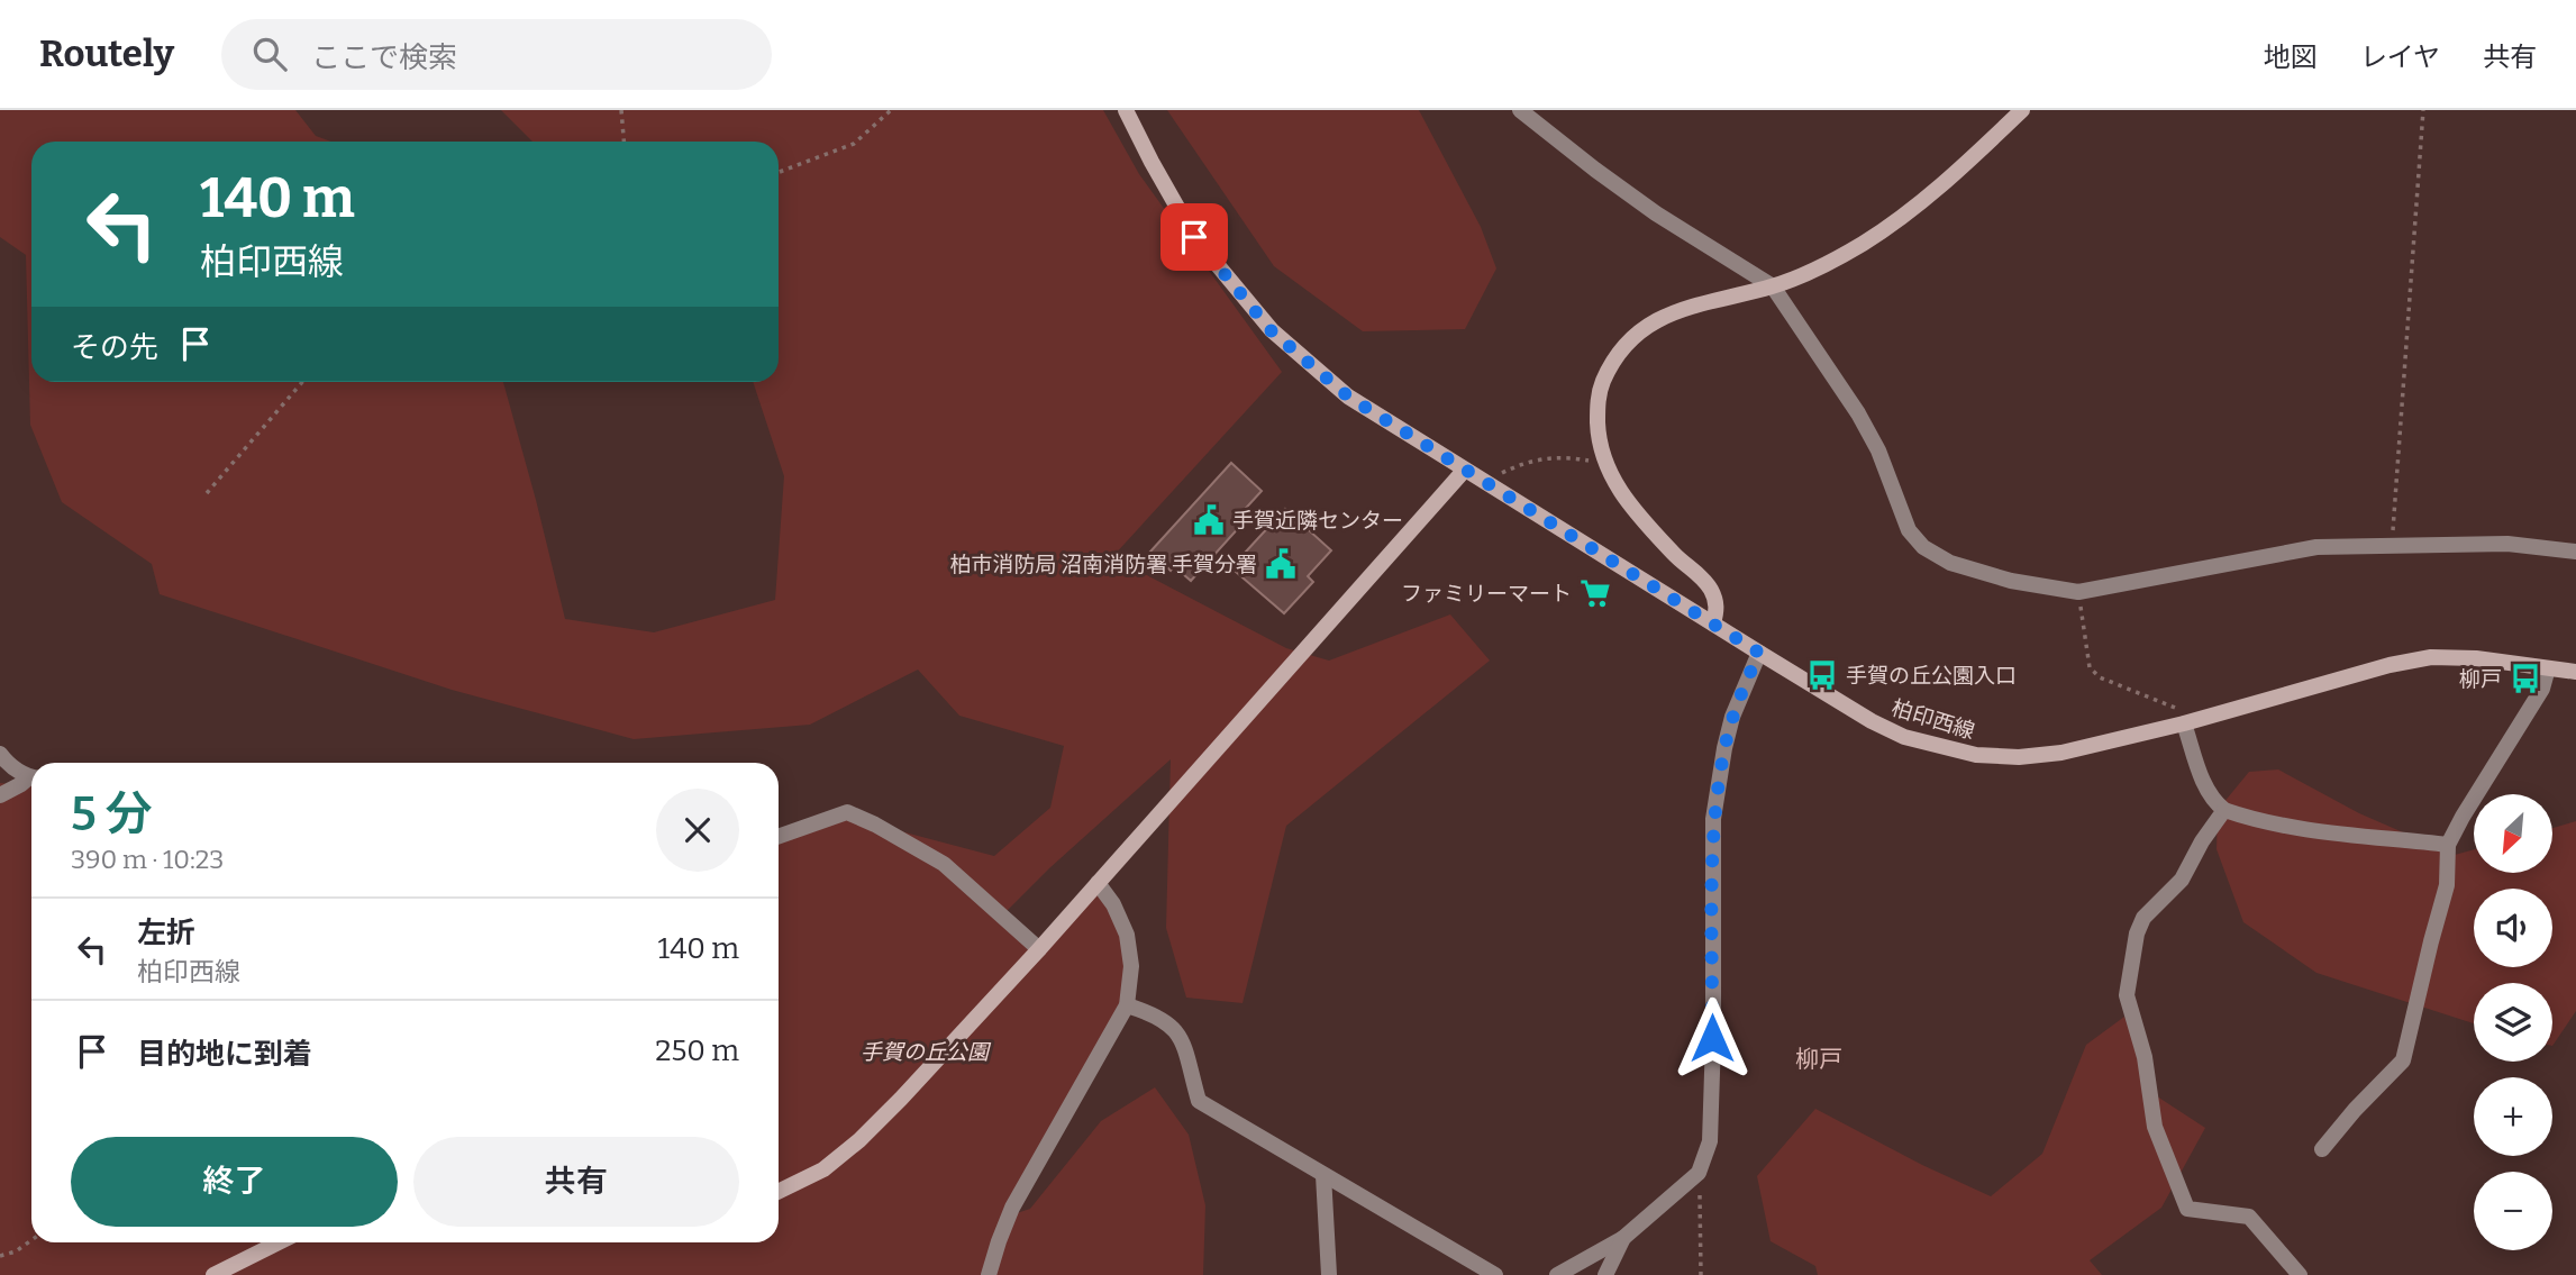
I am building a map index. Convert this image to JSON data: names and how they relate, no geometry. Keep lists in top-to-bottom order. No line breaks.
{"streets":{"street":["柏印西線"]},"districts":["柳戸"],"parks":["手賀の丘公園"],"places":{"public building":["手賀近隣センター","柏市消防局 沼南消防署 手賀分署"],"supermarket":["ファミリーマート"],"bus stop":["手賀の丘公園入口","柳戸"]},"north":"bottom left","page":{"header":"Routely","search":"ここで検索","nav":["地図","レイヤ","共有"],"turn":["140 m","柏印西線"],"then":"その先","heading":["5 分","390 m · 10:23"],"map_buttons":["+","−"],"list":[{"name":"左折","note":"柏印西線","value":"140 m"},{"name":"目的地に到着","value":"250 m"}],"buttons":["終了","共有"]}}
